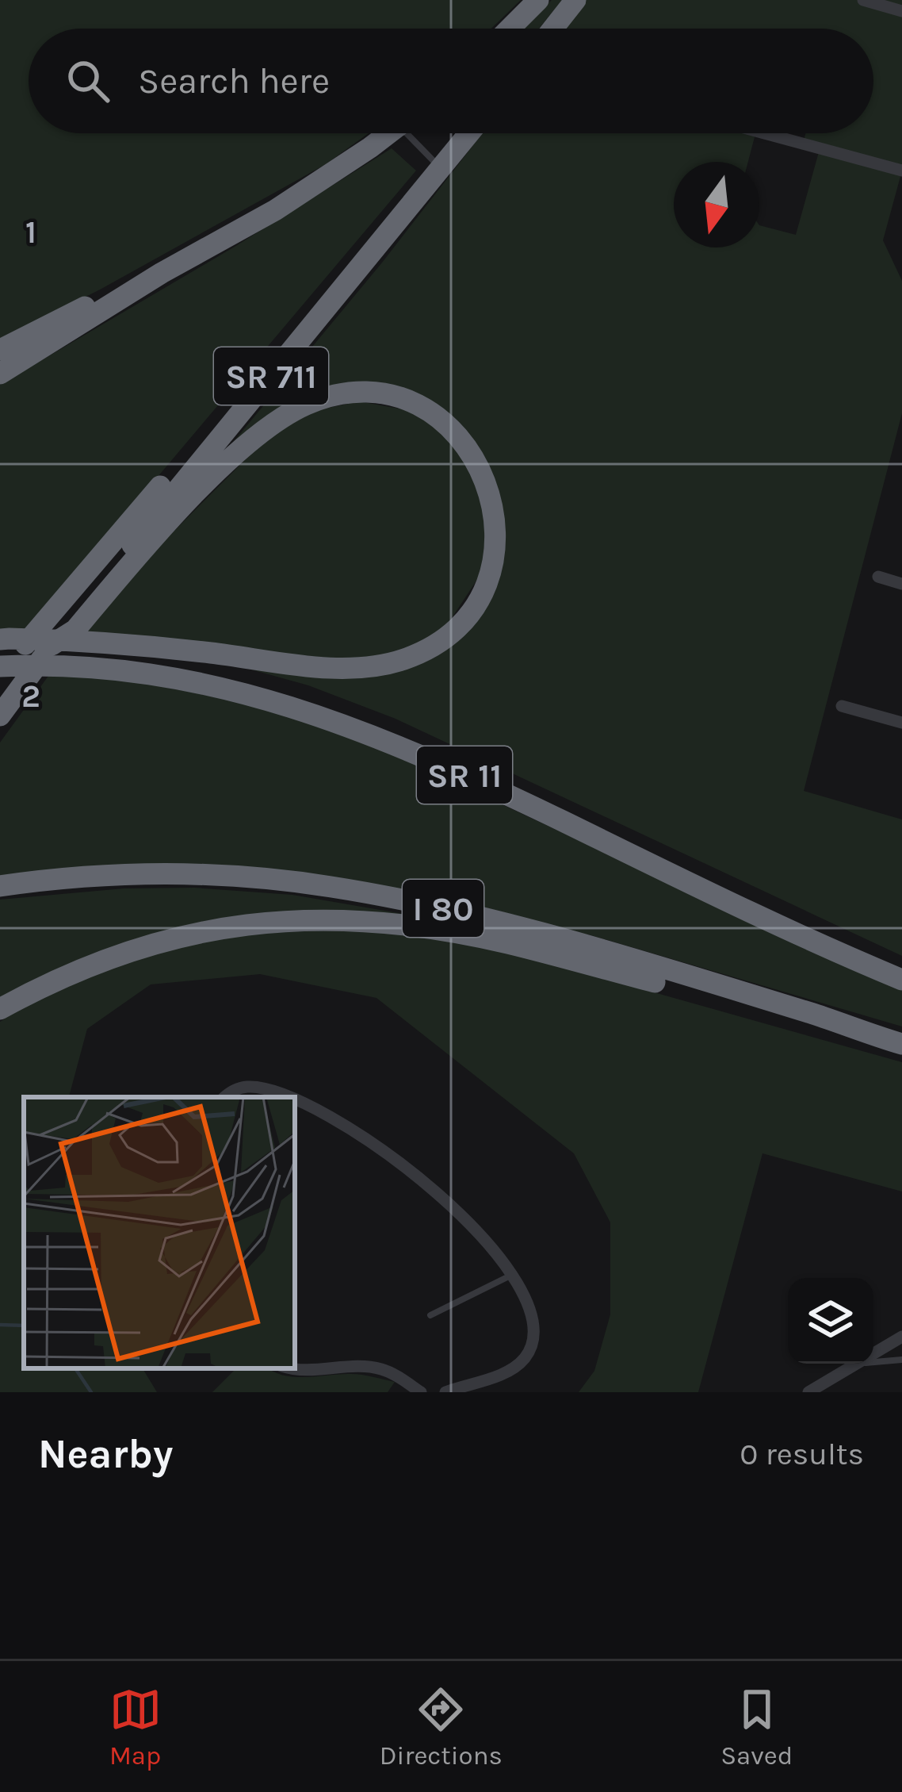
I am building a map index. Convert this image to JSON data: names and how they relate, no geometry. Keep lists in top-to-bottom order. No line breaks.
{"streets":{"highway":["SR 11","I 80"]},"north":"bottom","page":{"search":"Search here","heading":["Nearby","0 results"],"nav":["Map","Directions","Saved"]},"grid":{"rows":["1","2"]}}
